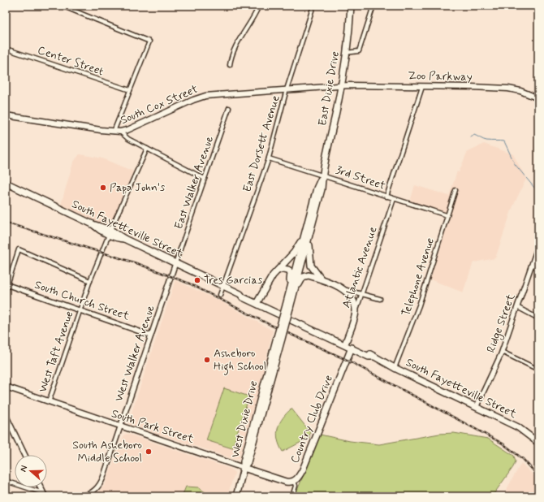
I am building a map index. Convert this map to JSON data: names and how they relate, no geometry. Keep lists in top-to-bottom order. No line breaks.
{"streets":{"main road":["Zoo Parkway","East Dixie Drive","South Cox Street","South Fayetteville Street","Atlantic Avenue","West Dixie Drive","Country Club Drive","South Park Street"],"street":["Center Street","East Dorsett Avenue","3rd Street","East Walker Avenue","Telephone Avenue","South Church Street","Ridge Street","West Taft Avenue","West Walker Avenue"]},"crossings":[["Zoo Parkway","East Dixie Drive"],["Zoo Parkway","South Cox Street"],["East Dixie Drive","South Cox Street"],["East Dixie Drive","3rd Street"],["East Dixie Drive","West Dixie Drive"],["South Cox Street","East Dorsett Avenue"],["East Dorsett Avenue","3rd Street"],["East Dorsett Avenue","South Fayetteville Street"],["3rd Street","Atlantic Avenue"],["3rd Street","Telephone Avenue"],["East Walker Avenue","South Fayetteville Street"],["East Walker Avenue","West Walker Avenue"],["South Fayetteville Street","Atlantic Avenue"],["South Fayetteville Street","Telephone Avenue"],["South Fayetteville Street","Ridge Street"],["South Fayetteville Street","West Taft Avenue"],["South Fayetteville Street","West Walker Avenue"],["South Fayetteville Street","Country Club Drive"],["South Church Street","West Taft Avenue"],["South Church Street","West Walker Avenue"],["West Taft Avenue","South Park Street"],["West Walker Avenue","South Park Street"],["West Dixie Drive","South Park Street"],["Country Club Drive","South Park Street"]],"places":["Papa John's","Tres Garcias","Asheboro High School","South Asheboro Middle School"],"north":"left"}
